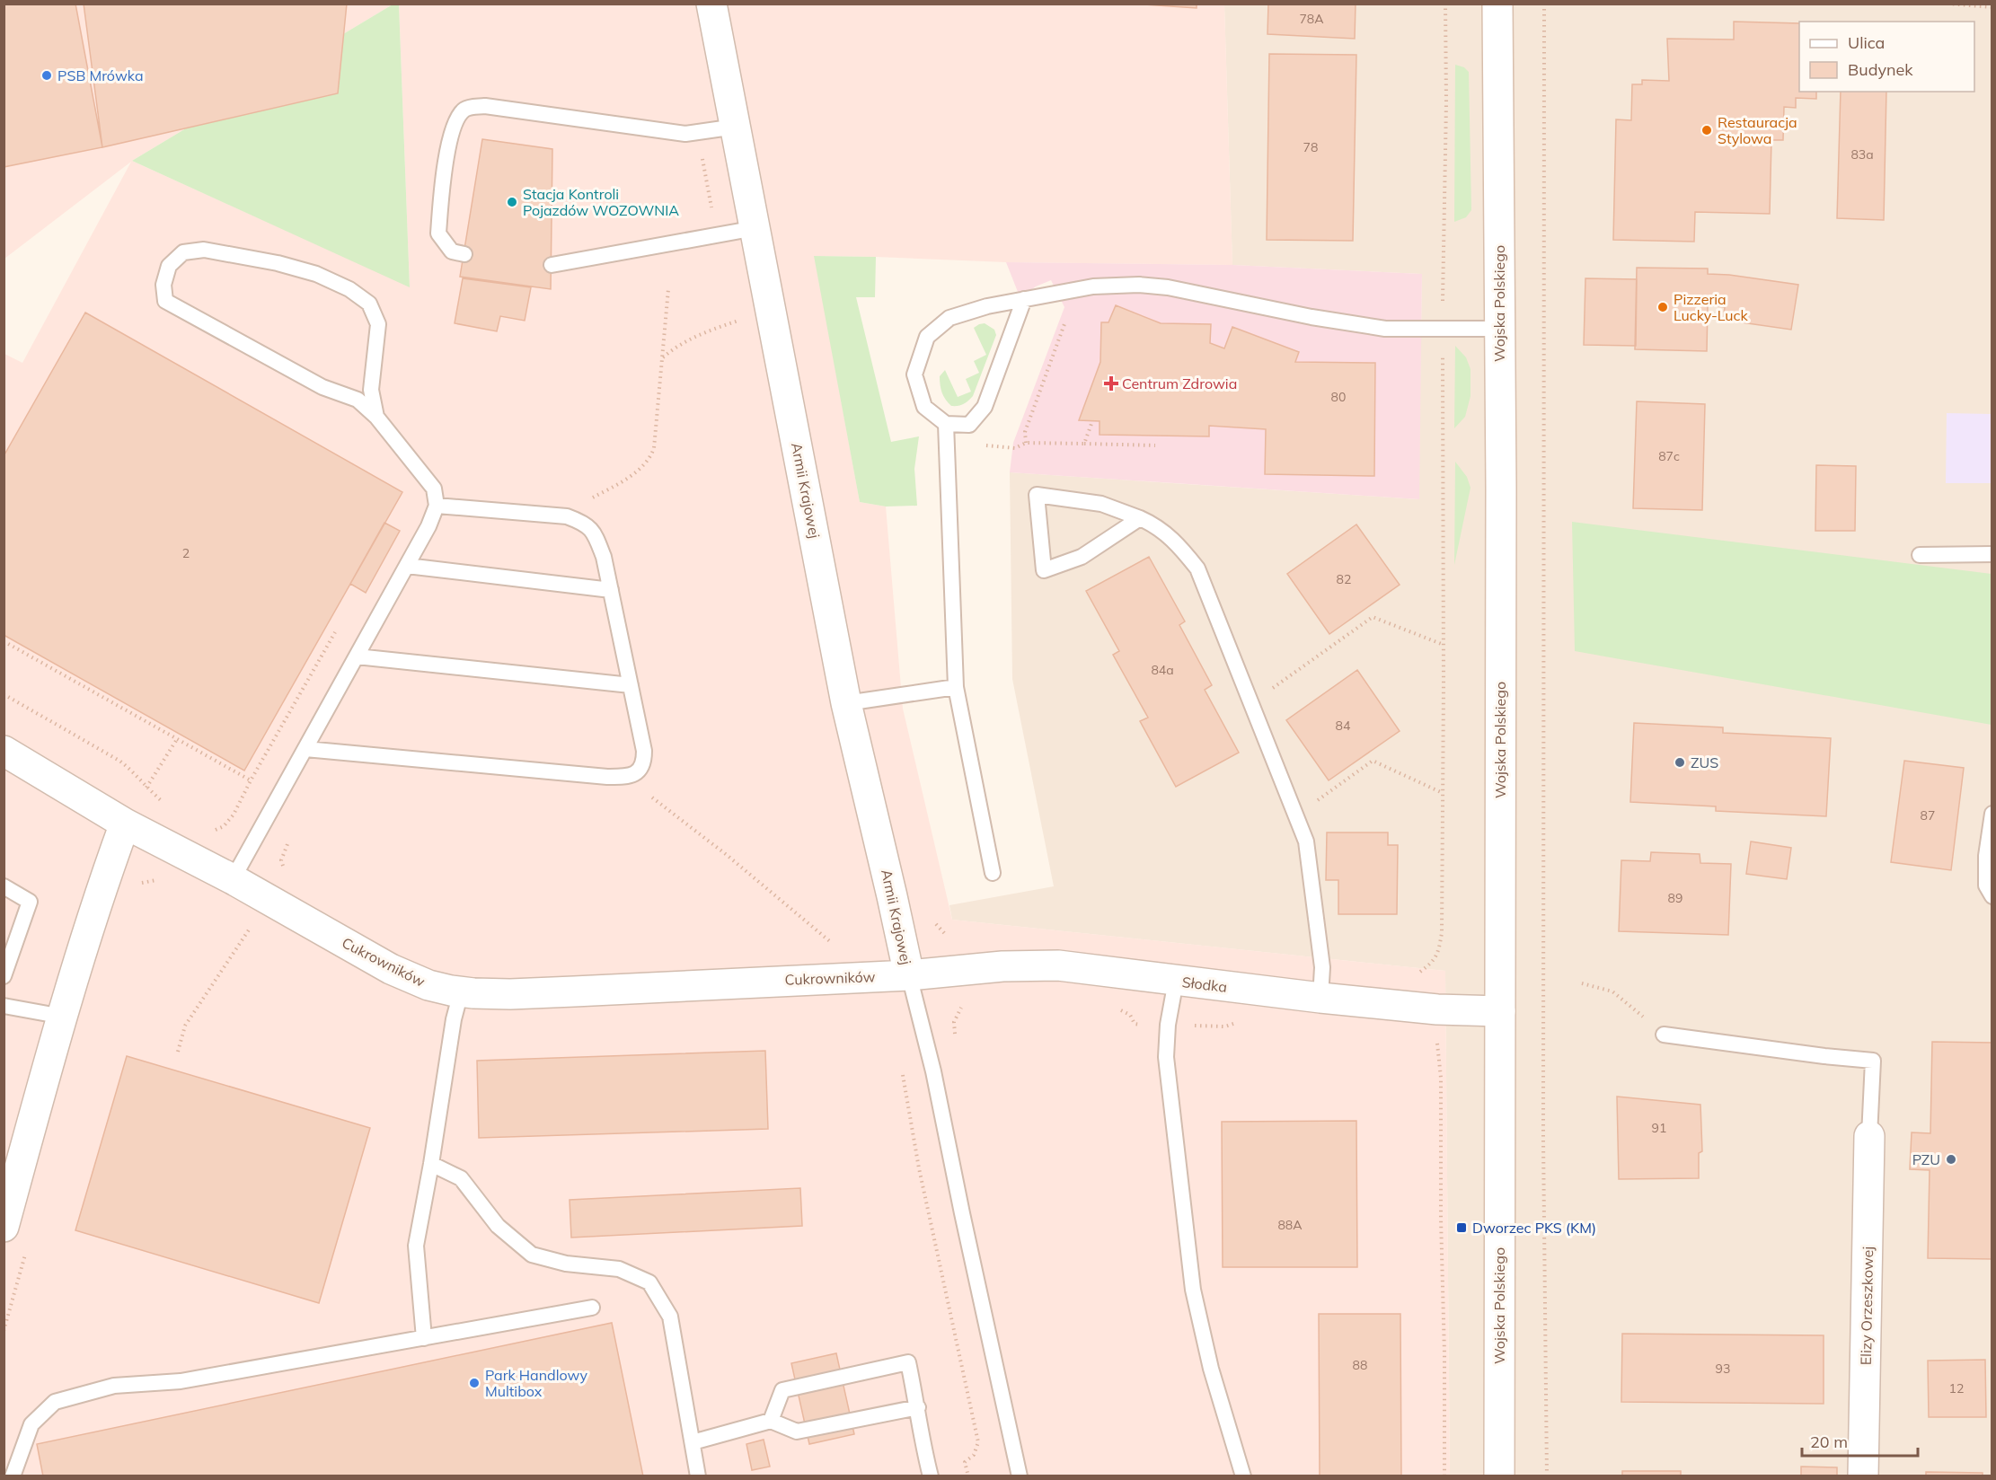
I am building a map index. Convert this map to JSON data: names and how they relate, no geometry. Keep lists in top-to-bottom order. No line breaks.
{"streets":{"street":["Wojska Polskiego","Armii Krajowej","Cukrowników","Słodka","Elizy Orzeszkowej"]},"crossings":[["Wojska Polskiego","Słodka"],["Armii Krajowej","Cukrowników"],["Armii Krajowej","Słodka"],["Cukrowników","Słodka"]],"places":{"other":["PSB Mrówka","Restauracja Stylowa","Stacja Kontroli Pojazdów WOZOWNIA","Pizzeria Lucky-Luck","ZUS","PZU","Park Handlowy Multibox"],"health":["Centrum Zdrowia"],"transit":["Dworzec PKS (KM)"]},"house_numbers":["78A","78","83a","80","87c","2","82","84a","84","87","89","91","88A","88","93","12"],"legend":["Ulica","Budynek"],"scale_bar":"20 m"}
